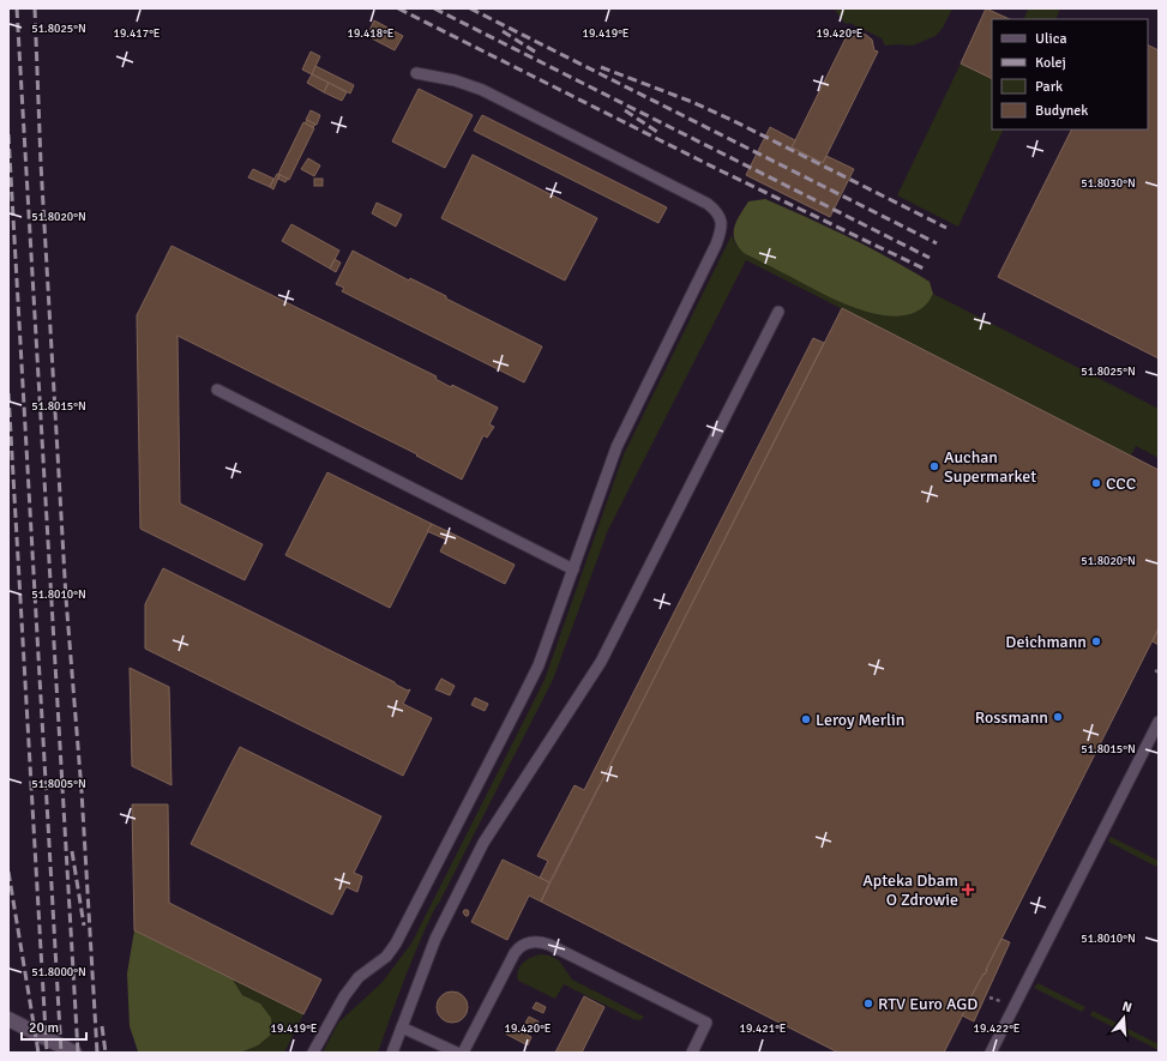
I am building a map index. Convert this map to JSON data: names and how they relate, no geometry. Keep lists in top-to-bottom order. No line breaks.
{"places":{"other":["Auchan Supermarket","CCC","Deichmann","Rossmann","Leroy Merlin","RTV Euro AGD"],"health":["Apteka Dbam O Zdrowie"]},"legend":["Ulica","Kolej","Park","Budynek"],"scale_bar":"20 m","north":"top","coordinates":["51.8025°N","19.417°E","19.418°E","19.419°E","19.420°E","51.8030°N","51.8020°N","51.8015°N","51.8010°N","51.8005°N","51.8000°N","19.421°E","19.422°E"]}
